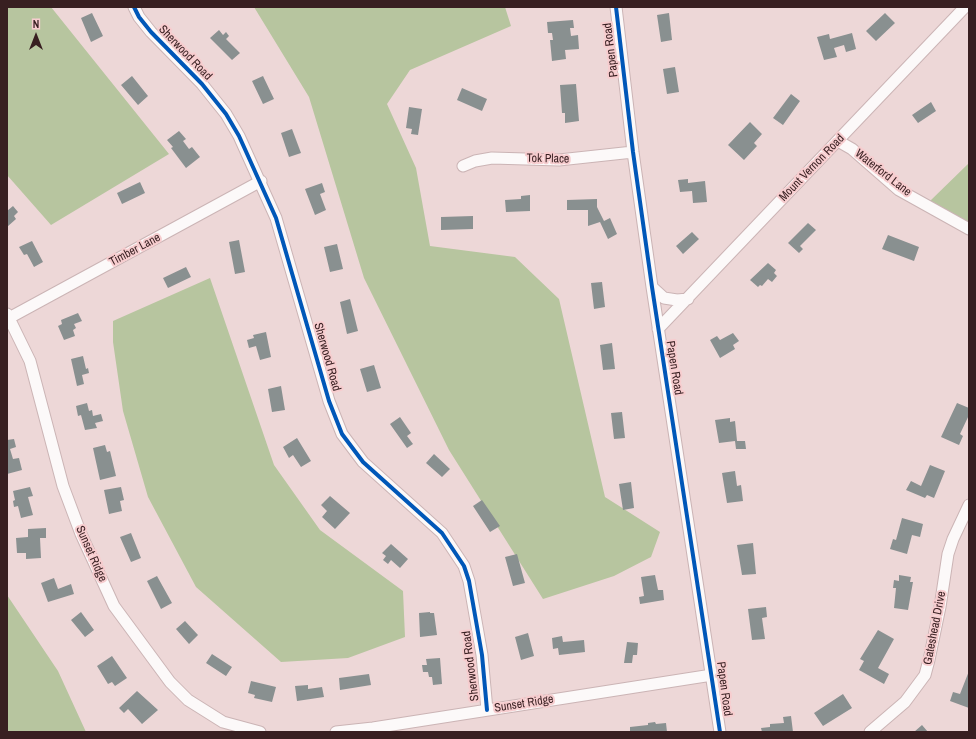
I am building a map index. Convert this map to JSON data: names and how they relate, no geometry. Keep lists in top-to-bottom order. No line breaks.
{"streets":{"street":["Papen Road","Sherwood Road","Tok Place","Mount Vernon Road","Waterford Lane","Timber Lane","Sunset Ridge","Gateshead Drive"]},"crossings":[["Papen Road","Tok Place"],["Papen Road","Mount Vernon Road"],["Papen Road","Sunset Ridge"],["Sherwood Road","Timber Lane"],["Sherwood Road","Sunset Ridge"],["Mount Vernon Road","Waterford Lane"],["Timber Lane","Sunset Ridge"]],"north":"top"}
